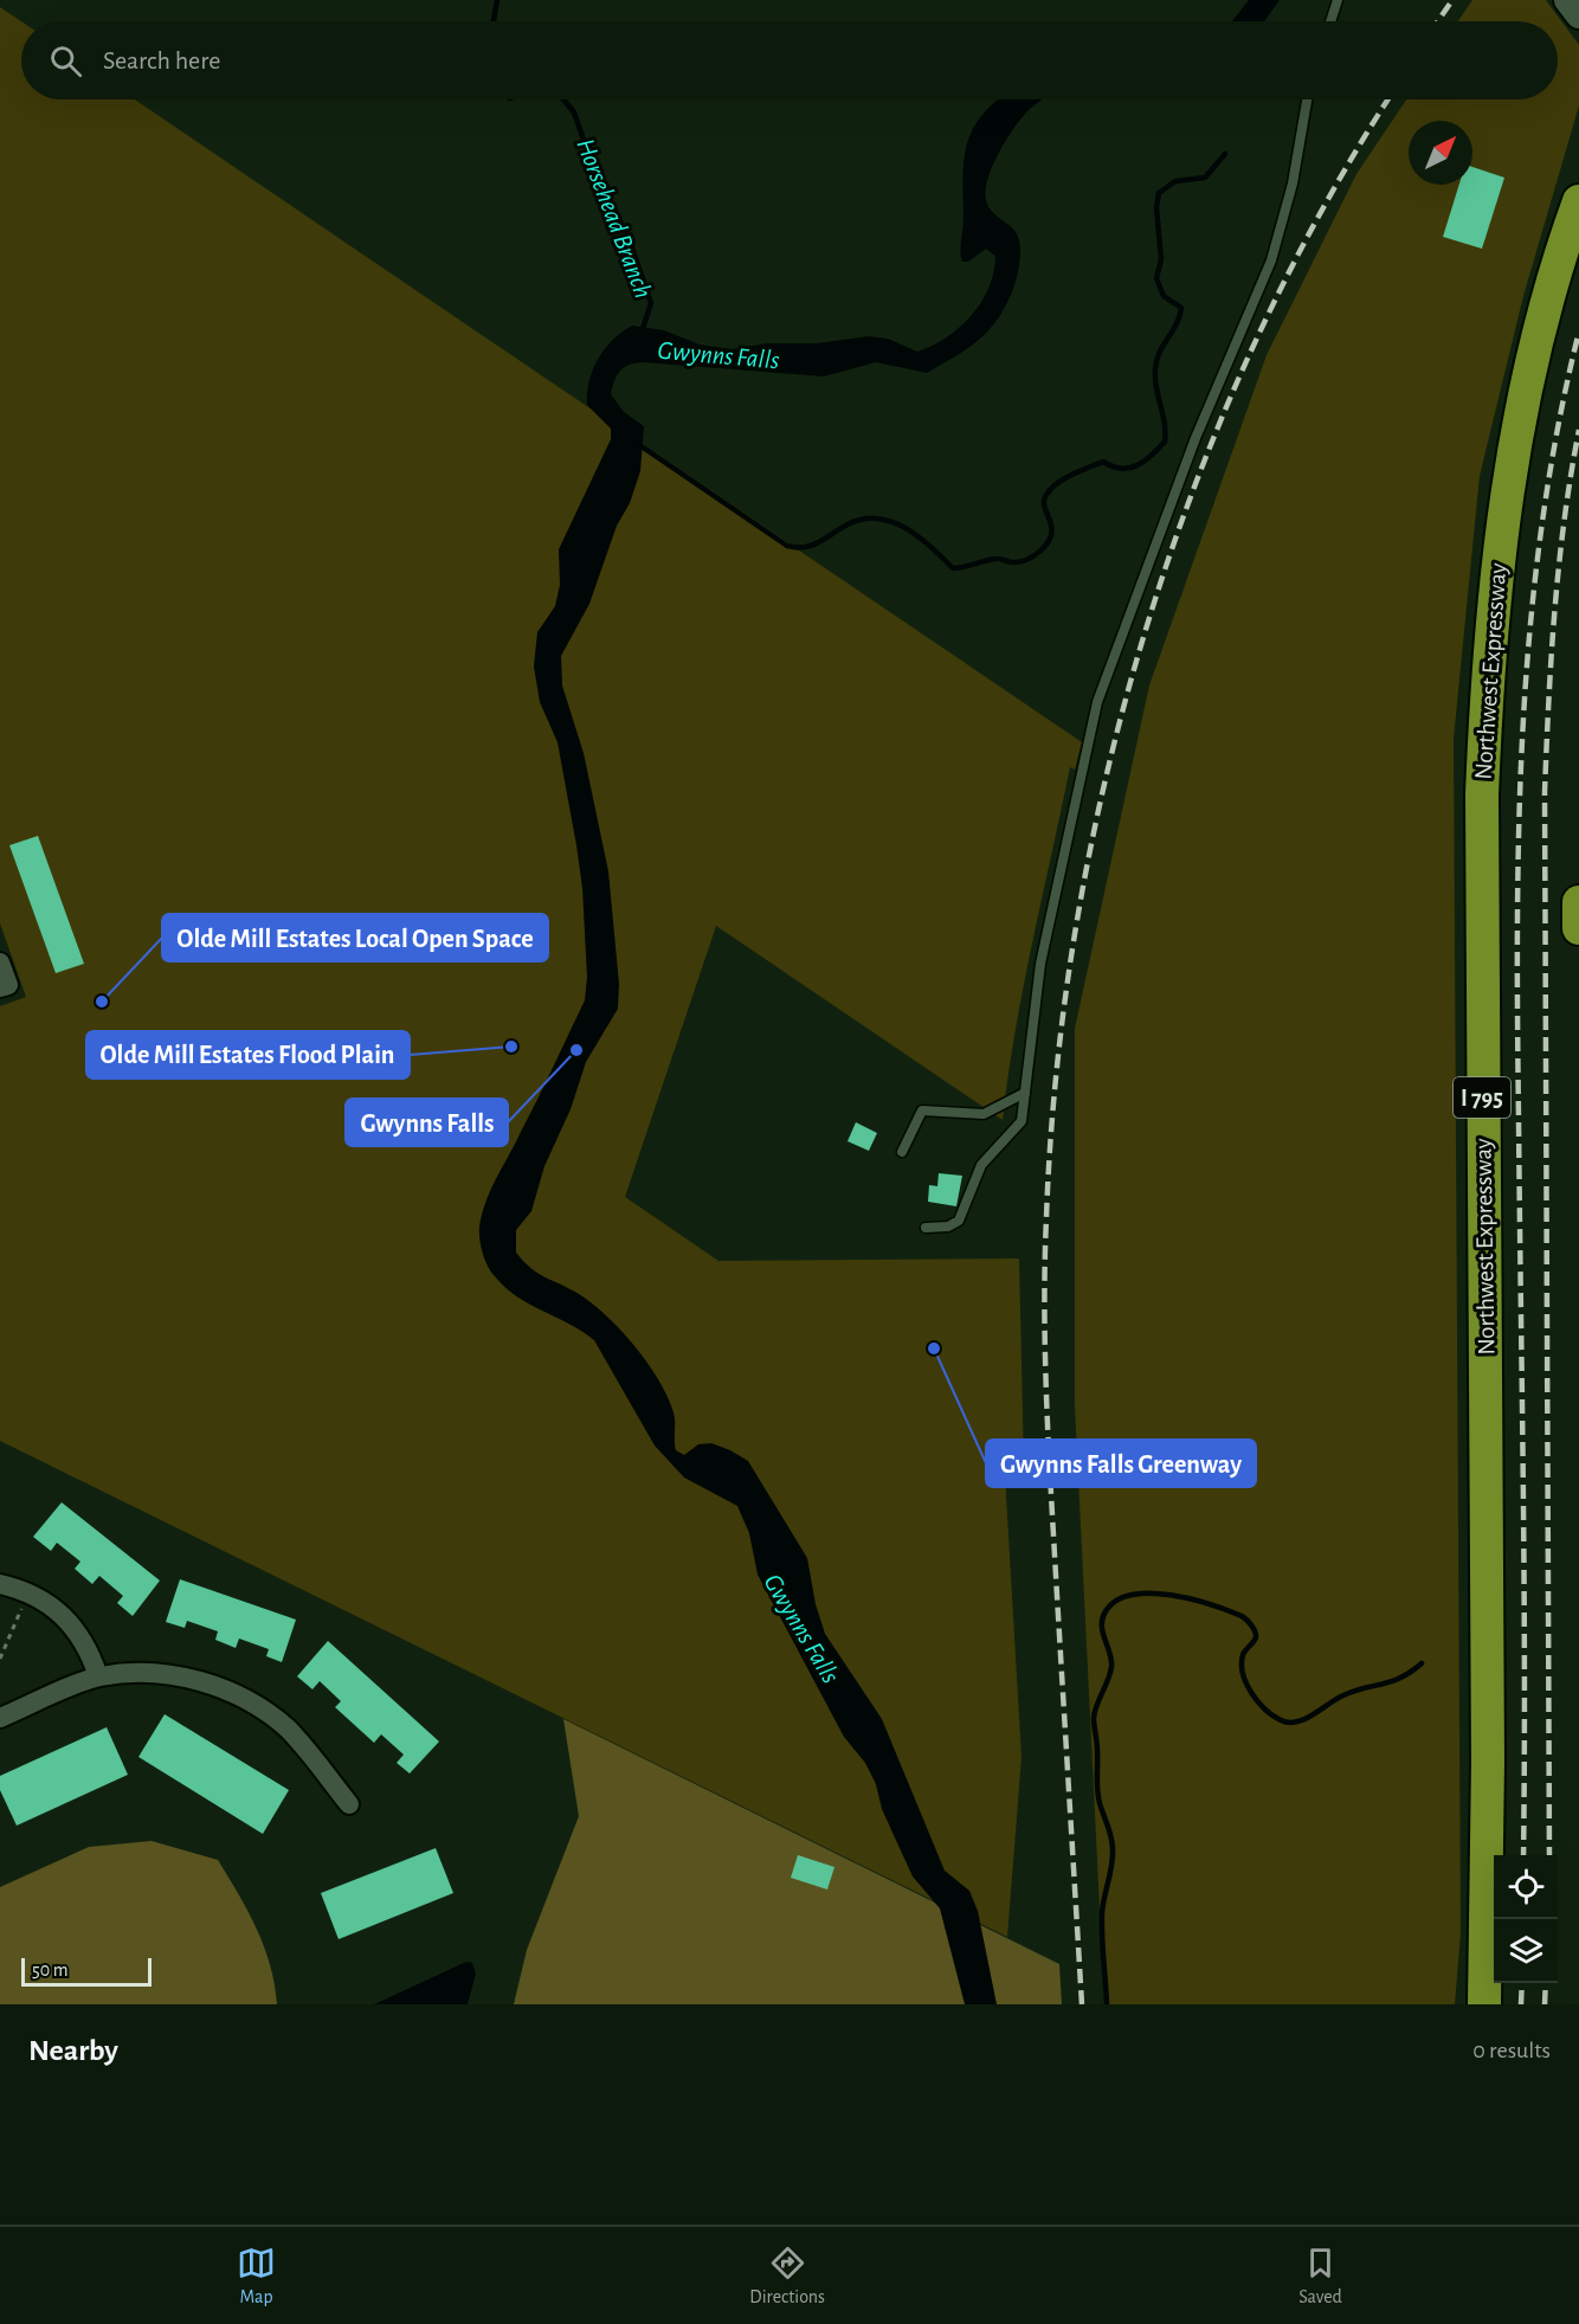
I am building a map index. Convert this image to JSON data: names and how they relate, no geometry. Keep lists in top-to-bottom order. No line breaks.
{"streets":{"highway":["Northwest Expressway","I 795"]},"water":["Horsehead Branch","Gwynns Falls"],"places":["Olde Mill Estates Local Open Space","Olde Mill Estates Flood Plain","Gwynns Falls","Gwynns Falls Greenway"],"scale_bar":"50 m","north":"top right","page":{"search":"Search here","scale":"50 m","heading":["Nearby","0 results"],"nav":["Map","Directions","Saved"]}}
